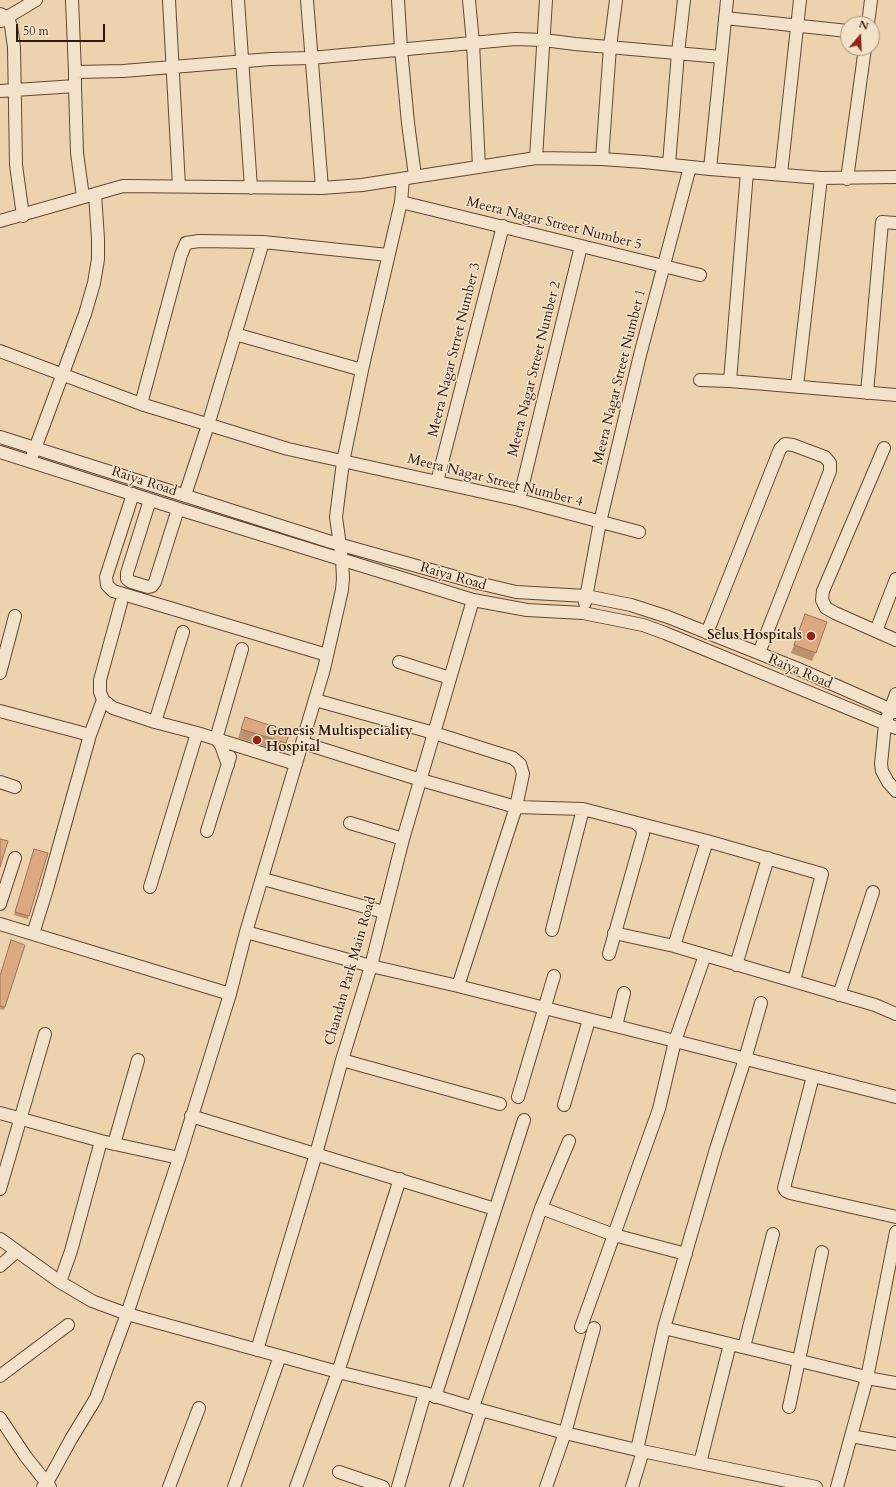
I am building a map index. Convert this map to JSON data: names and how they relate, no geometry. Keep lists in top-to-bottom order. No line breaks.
{"streets":{"street":["Meera Nagar Street Number 5","Meera Nagar Strret Number 3","Meera Nagar Street Number 2","Meera Nagar Street Number 1","Meera Nagar Street Number 4","Raiya Road","Chandan Park Main Road"]},"crossings":[["Meera Nagar Street Number 5","Meera Nagar Strret Number 3"],["Meera Nagar Street Number 5","Meera Nagar Street Number 2"],["Meera Nagar Street Number 5","Meera Nagar Street Number 1"],["Meera Nagar Strret Number 3","Meera Nagar Street Number 4"],["Meera Nagar Street Number 2","Meera Nagar Street Number 4"],["Meera Nagar Street Number 1","Meera Nagar Street Number 4"],["Meera Nagar Street Number 1","Raiya Road"],["Raiya Road","Chandan Park Main Road"]],"places":["Selus Hospitals","Genesis Multispeciality Hospital"],"scale_bar":"50 m","north":"top"}
